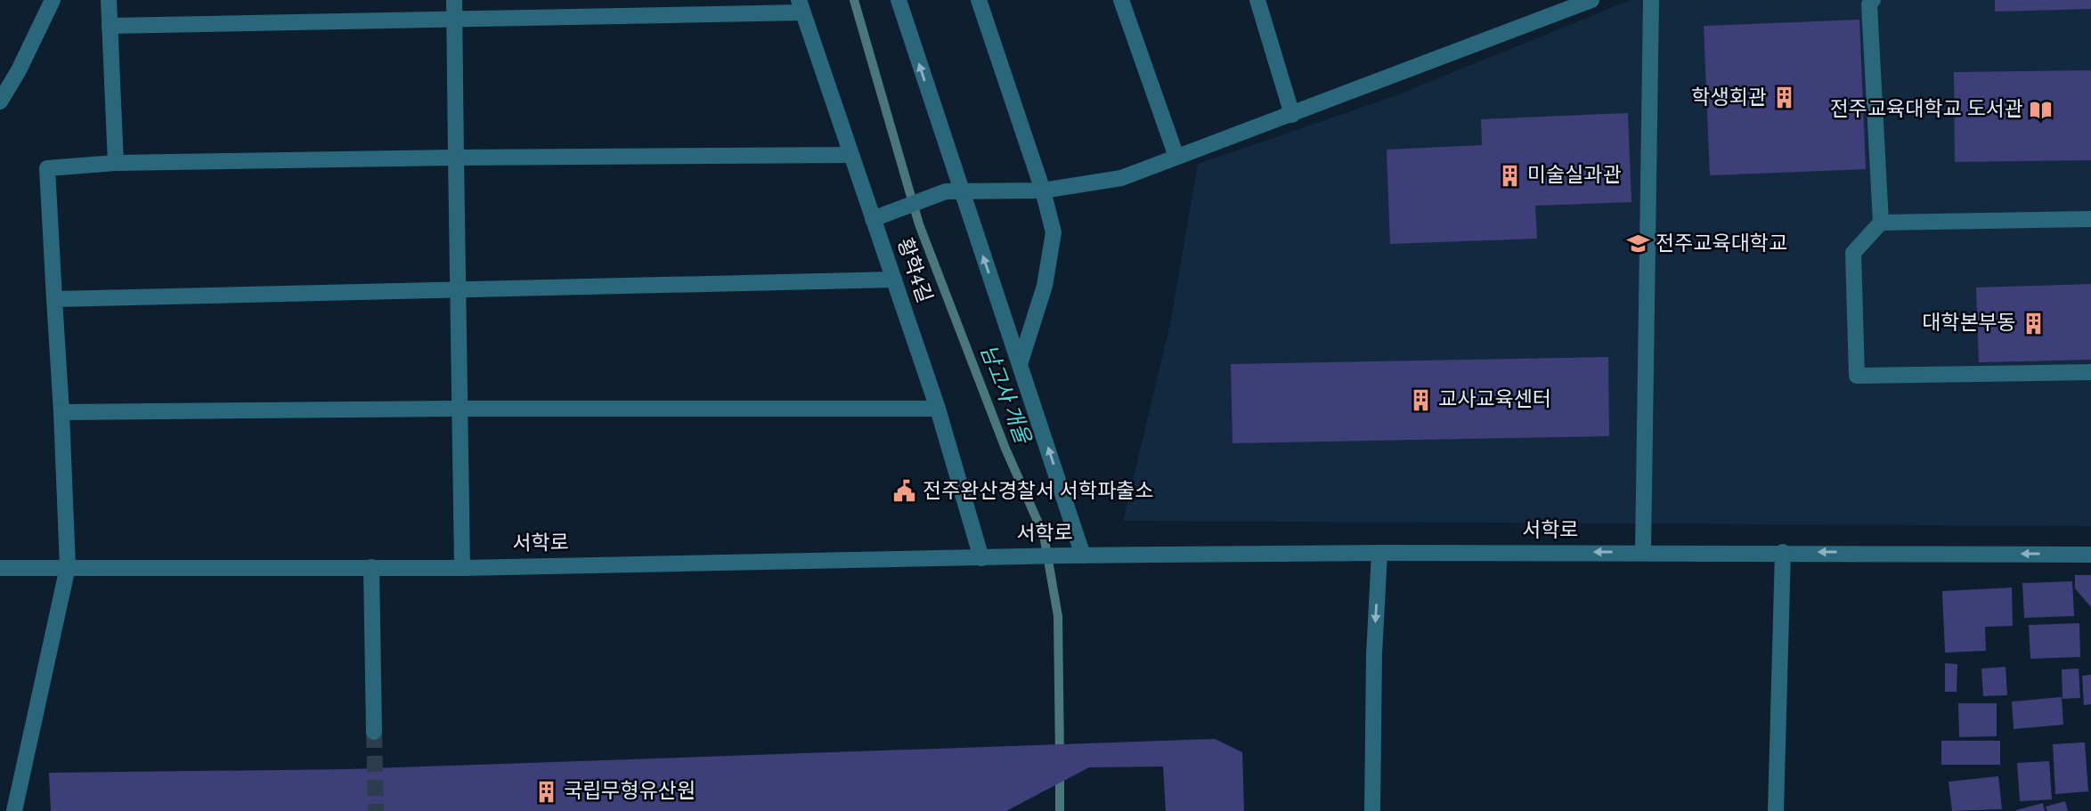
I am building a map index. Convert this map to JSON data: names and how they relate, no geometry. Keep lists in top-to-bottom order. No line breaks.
{"streets":{"street":["황학4길","서학로"]},"crossings":[["황학4길","서학로"]],"water":["남고사 개울"],"places":{"building":["학생회관","미술실과관","대학본부동","교사교육센터","국립무형유산원"],"library":["전주교육대학교 도서관"],"school or university":["전주교육대학교"],"public building":["전주완산경찰서 서학파출소"]}}
